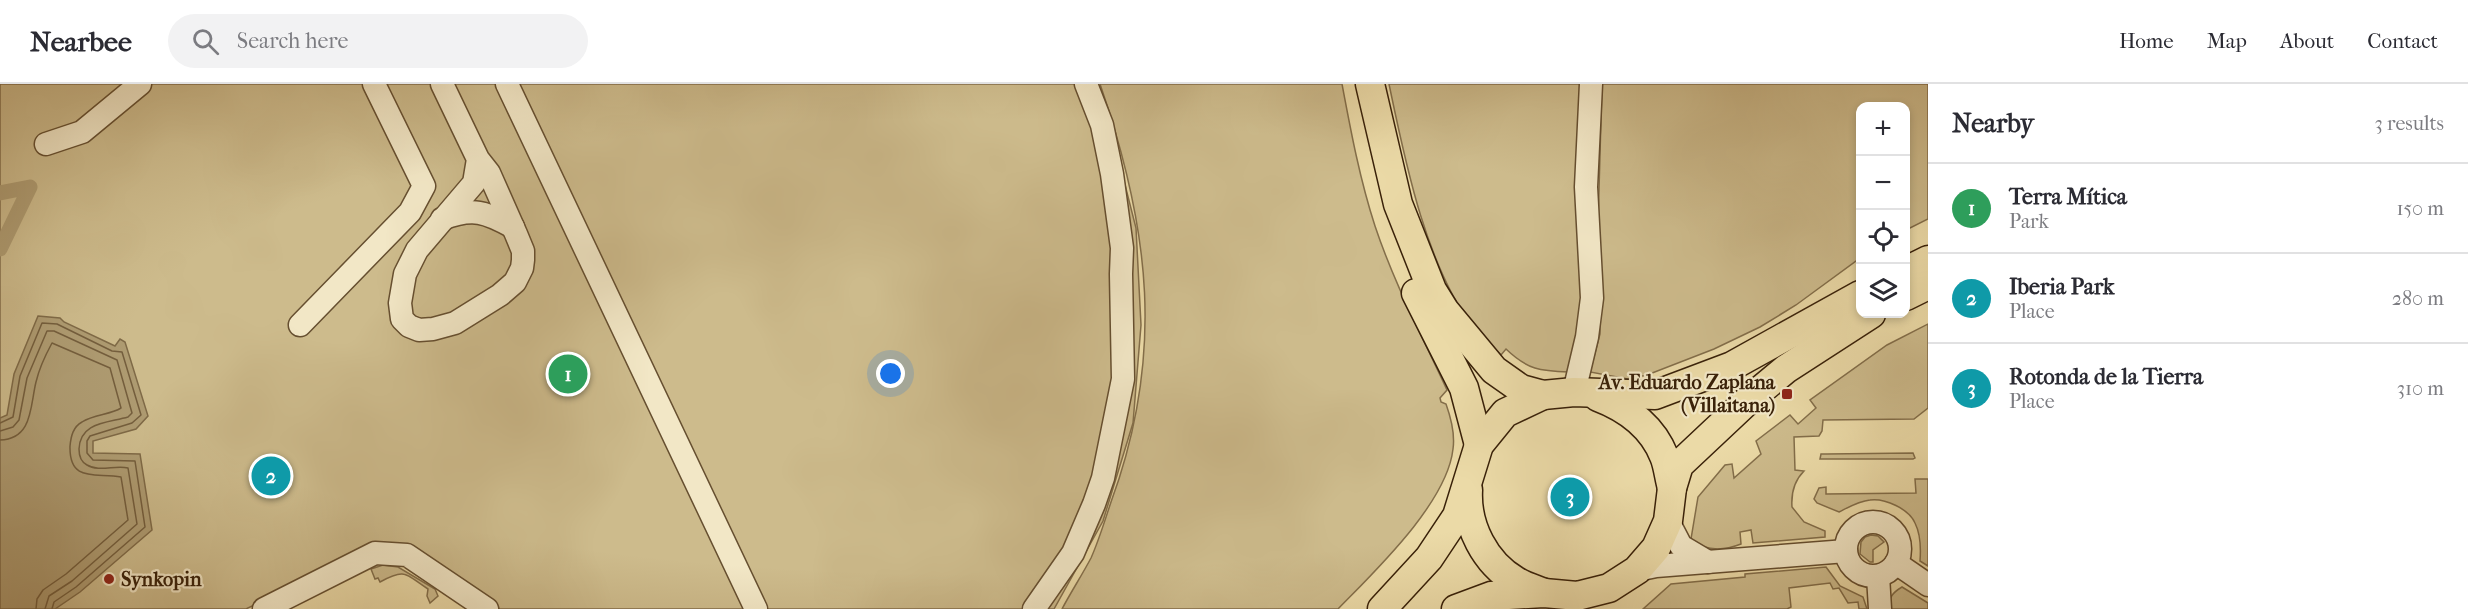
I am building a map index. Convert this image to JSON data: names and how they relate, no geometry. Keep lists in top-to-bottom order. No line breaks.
{"places":{"transit":["Av. Eduardo Zaplana (Villaitana)"],"other":["Synkopin"]},"page":{"header":"Nearbee","search":"Search here","nav":["Home","Map","About","Contact"],"heading":["Nearby","3 results"],"map_buttons":["+","−"],"list":[{"mark":"1","name":"Terra Mítica","note":"Park","value":"150 m"},{"mark":"2","name":"Iberia Park","note":"Place","value":"280 m"},{"mark":"3","name":"Rotonda de la Tierra","note":"Place","value":"310 m"}],"pins":["1","2","3"]}}
